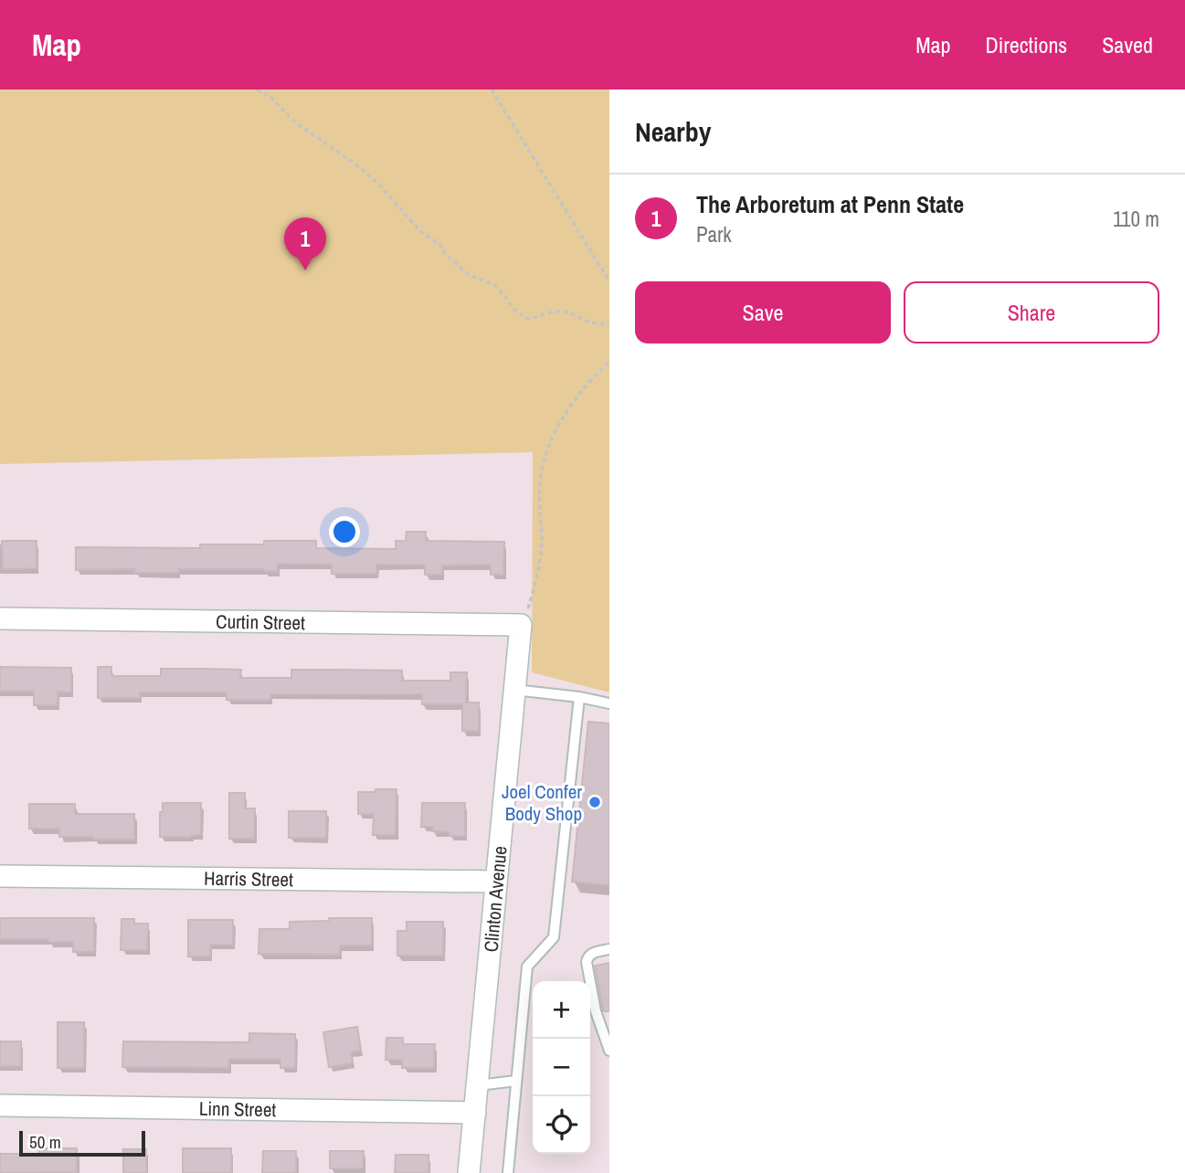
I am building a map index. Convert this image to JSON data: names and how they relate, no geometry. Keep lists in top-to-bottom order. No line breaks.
{"streets":{"street":["Curtin Street","Harris Street","Clinton Avenue","Linn Street"]},"crossings":[["Curtin Street","Clinton Avenue"],["Harris Street","Clinton Avenue"],["Clinton Avenue","Linn Street"]],"places":["Joel Confer Body Shop"],"scale_bar":"50 m","page":{"header":"Map","nav":["Map","Directions","Saved"],"heading":"Nearby","list":[{"mark":"1","name":"The Arboretum at Penn State","note":"Park","value":"110 m"}],"pins":"1","buttons":["Save","Share"],"map_buttons":["+","−"],"scale":"50 m"}}
